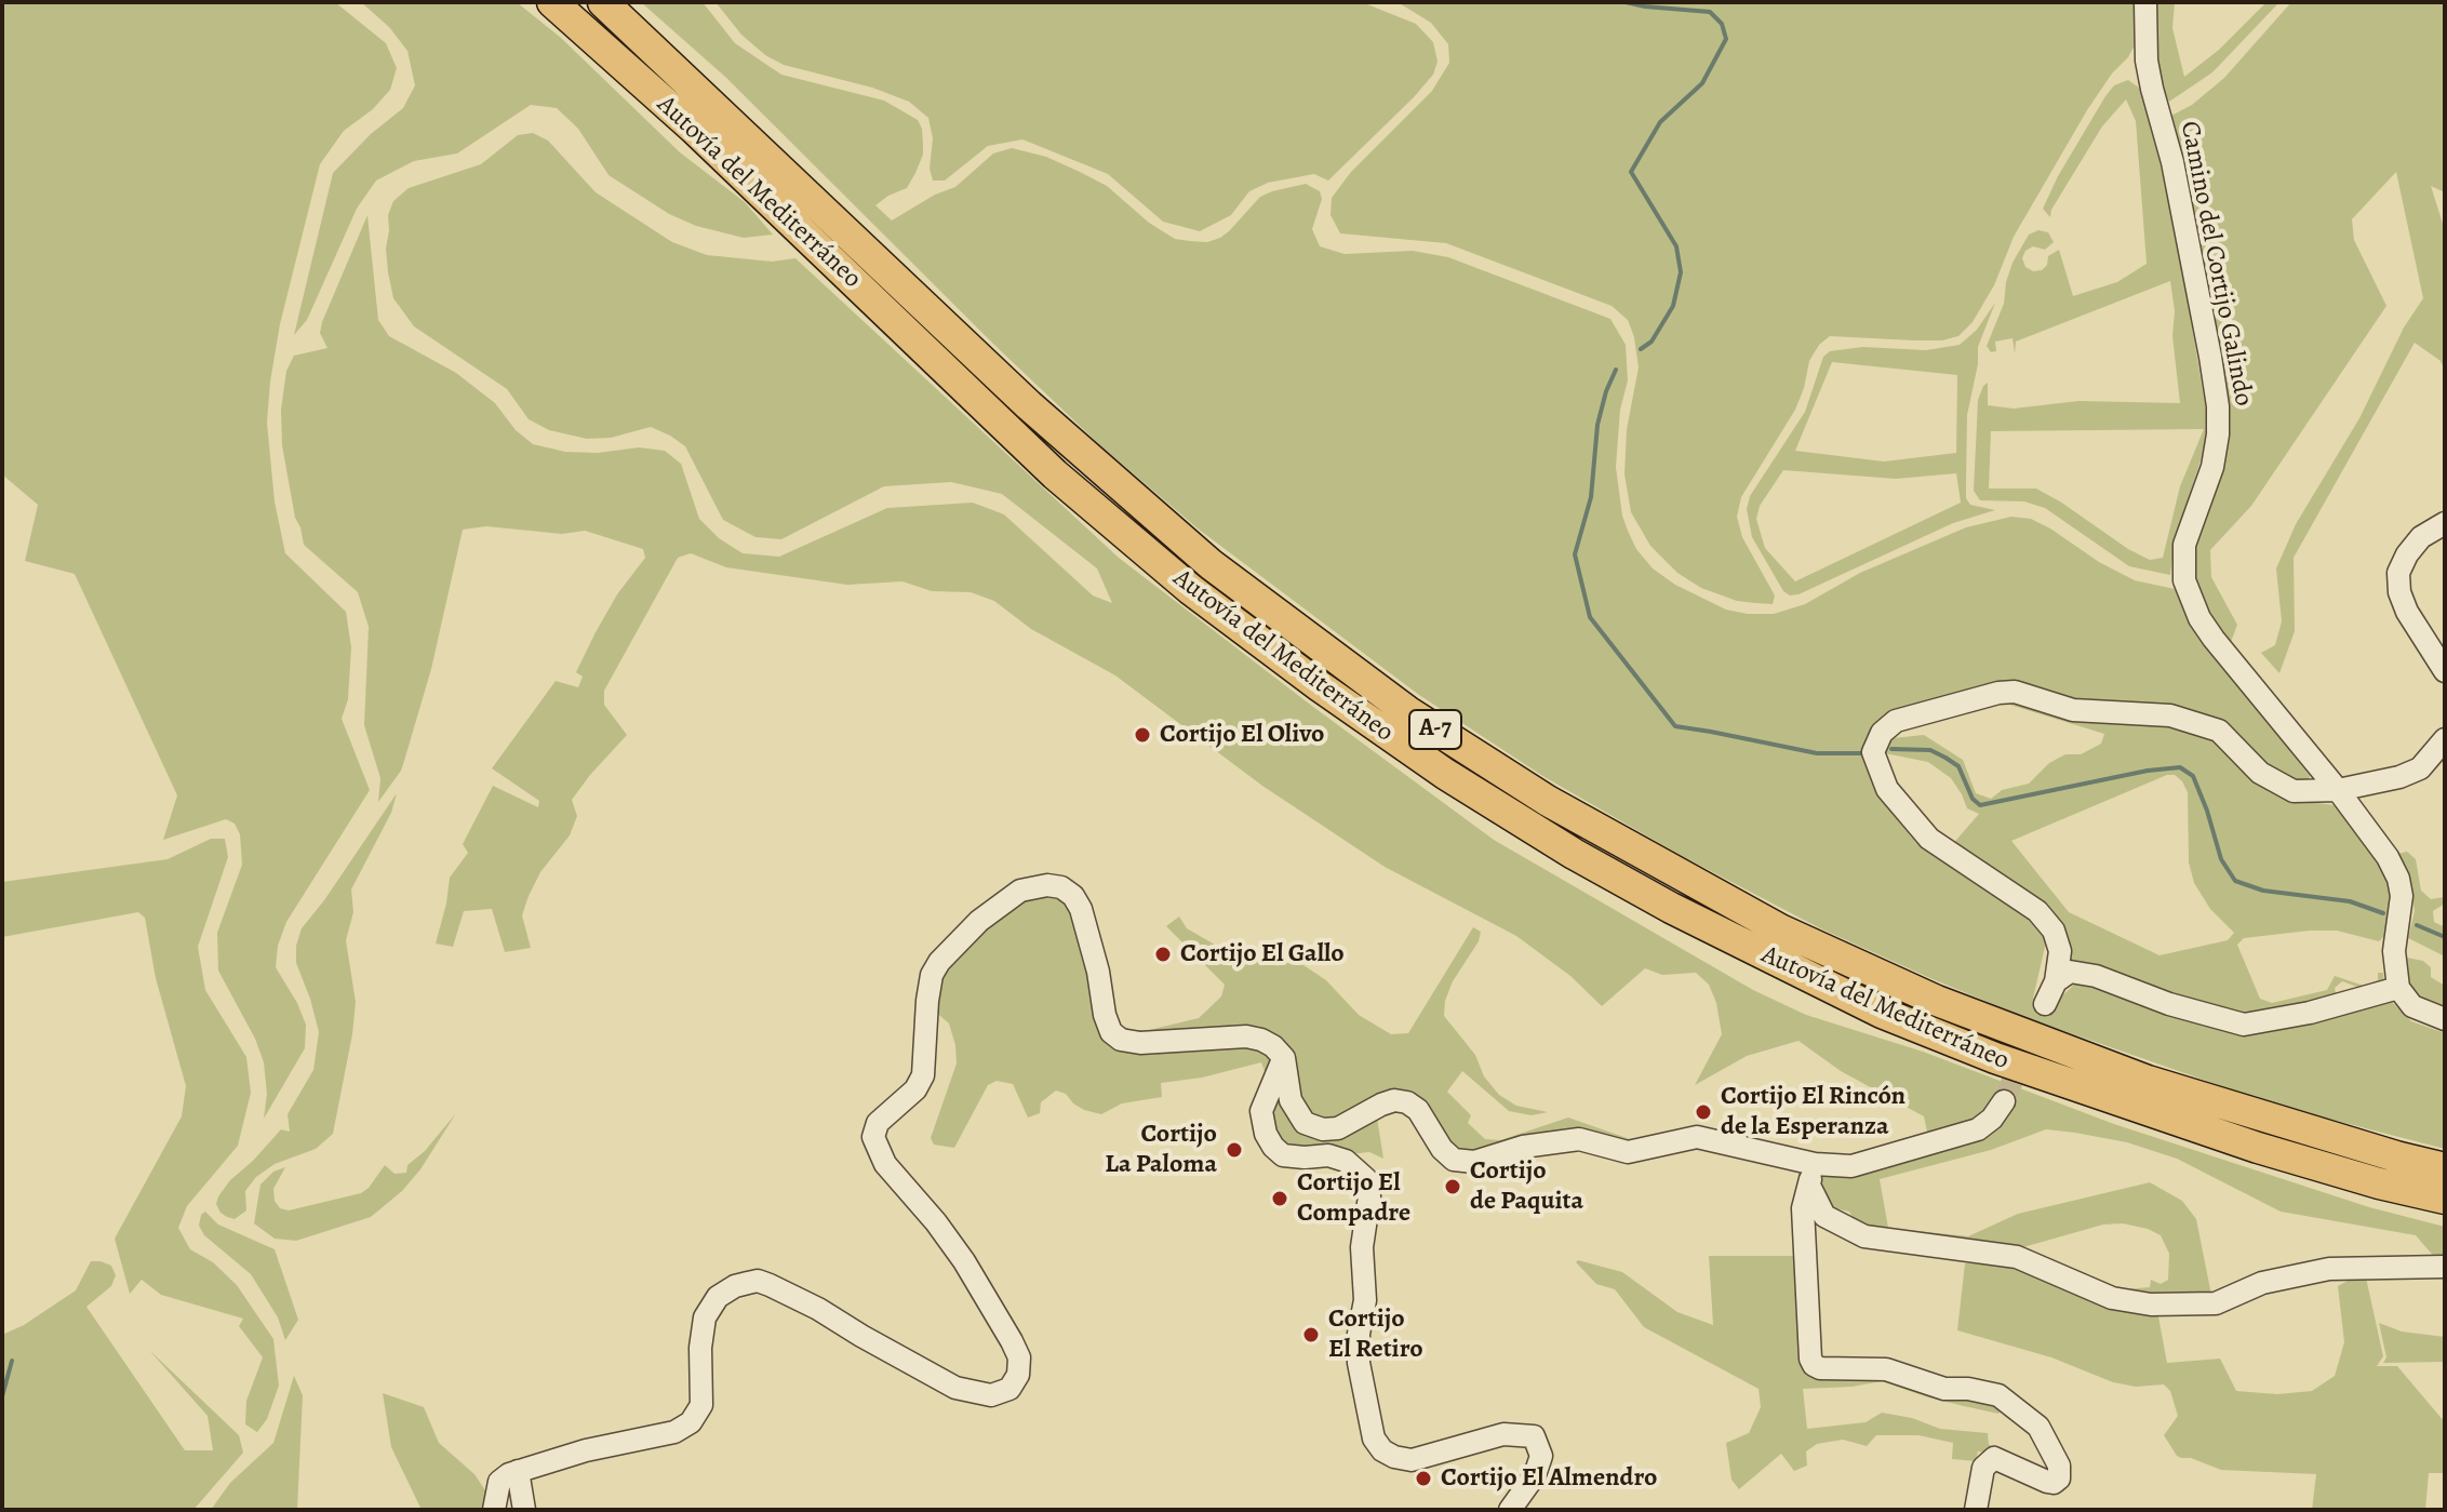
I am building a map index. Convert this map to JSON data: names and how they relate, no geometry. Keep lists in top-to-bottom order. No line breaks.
{"streets":{"highway":["Autovía del Mediterráneo","A-7"],"street":["Camino del Cortijo Galindo"]},"places":["Cortijo El Olivo","Cortijo El Gallo","Cortijo El Rincón de la Esperanza","Cortijo La Paloma","Cortijo de Paquita","Cortijo El Compadre","Cortijo El Retiro","Cortijo El Almendro"]}
